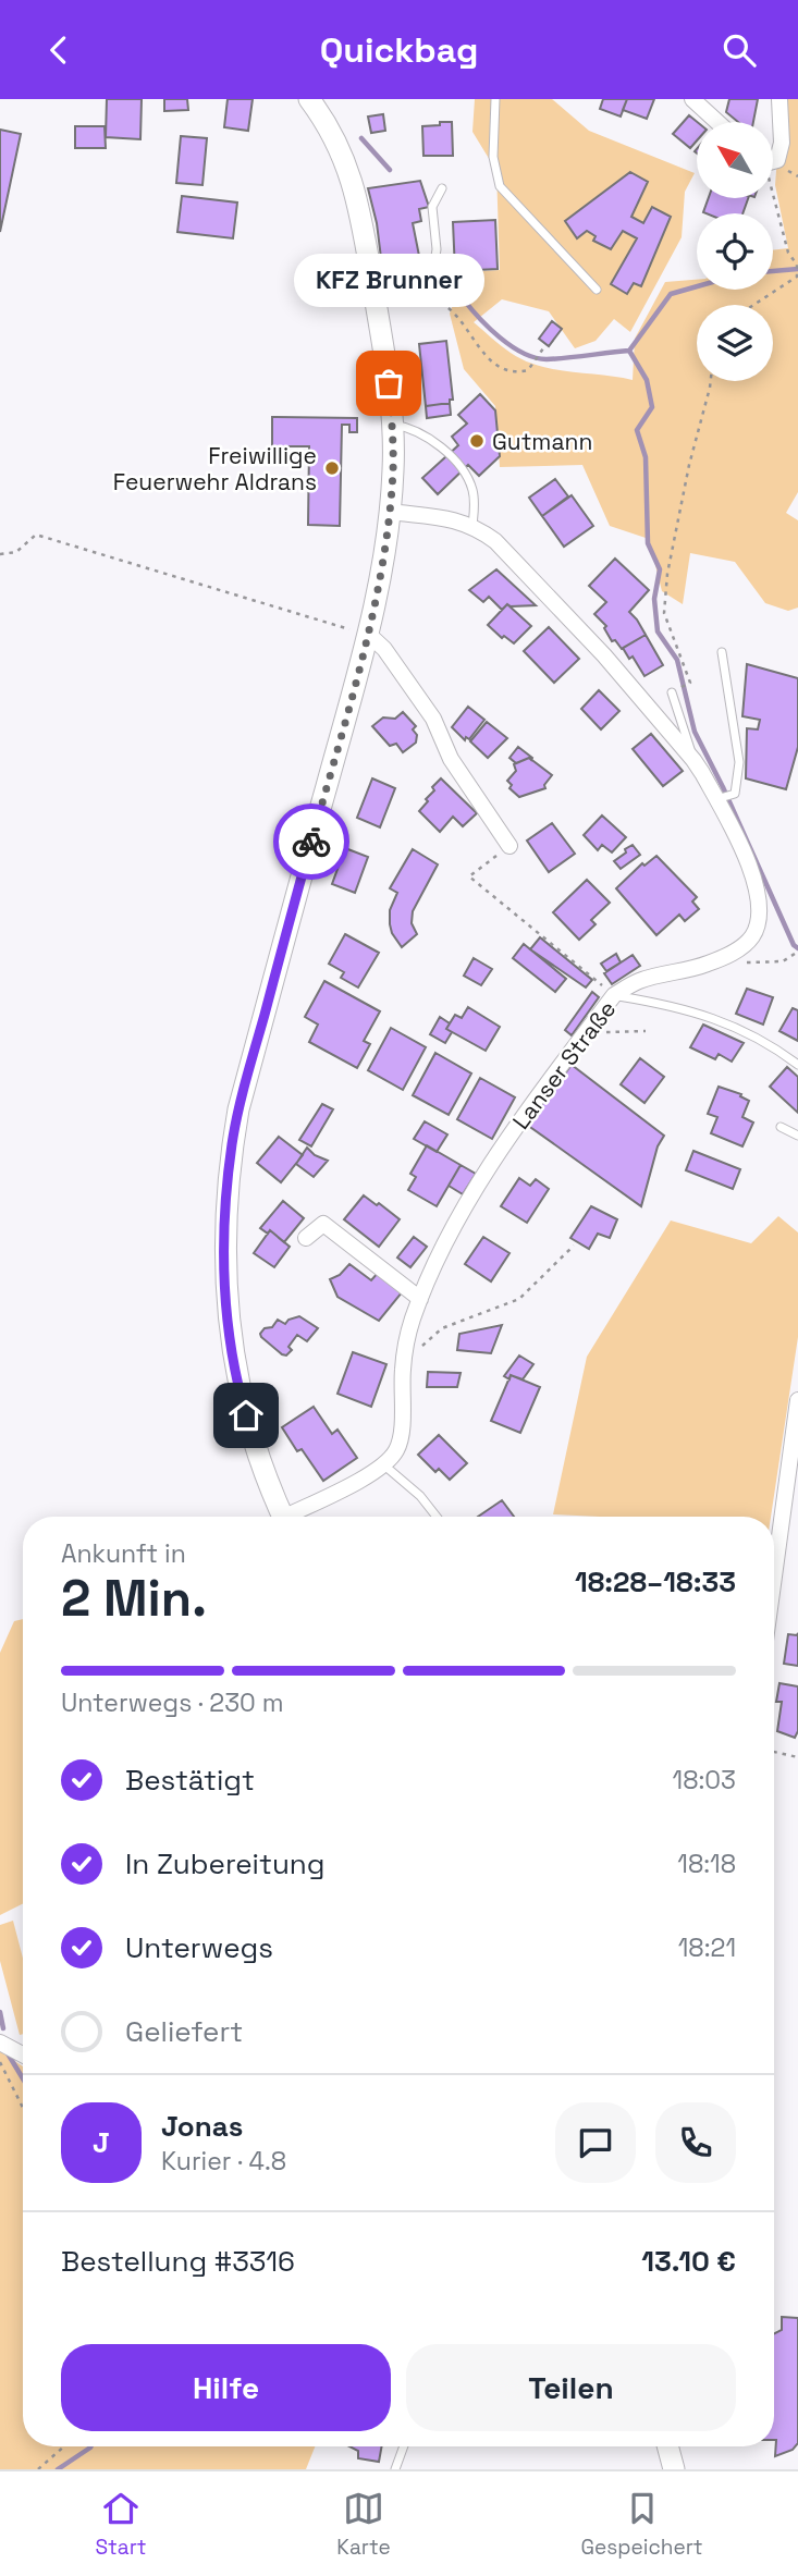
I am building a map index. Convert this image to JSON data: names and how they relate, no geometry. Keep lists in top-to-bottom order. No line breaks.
{"streets":{"street":["Lanser Straße"]},"places":["KFZ Brunner","Gutmann","Freiwillige Feuerwehr Aldrans"],"north":"top left","page":{"header":"Quickbag","bubble":"KFZ Brunner","heading":["2 Min.","Ankunft in","18:28–18:33"],"panel":["Jonas","Kurier · 4.8","Bestellung #3316","13.10 €"],"bar":"Unterwegs · 230 m","list":[["Bestätigt","18:03"],["In Zubereitung","18:18"],["Unterwegs","18:21"],"Geliefert"],"round":"J","buttons":["Hilfe","Teilen"],"tabs":["Start","Karte","Gespeichert"]}}
